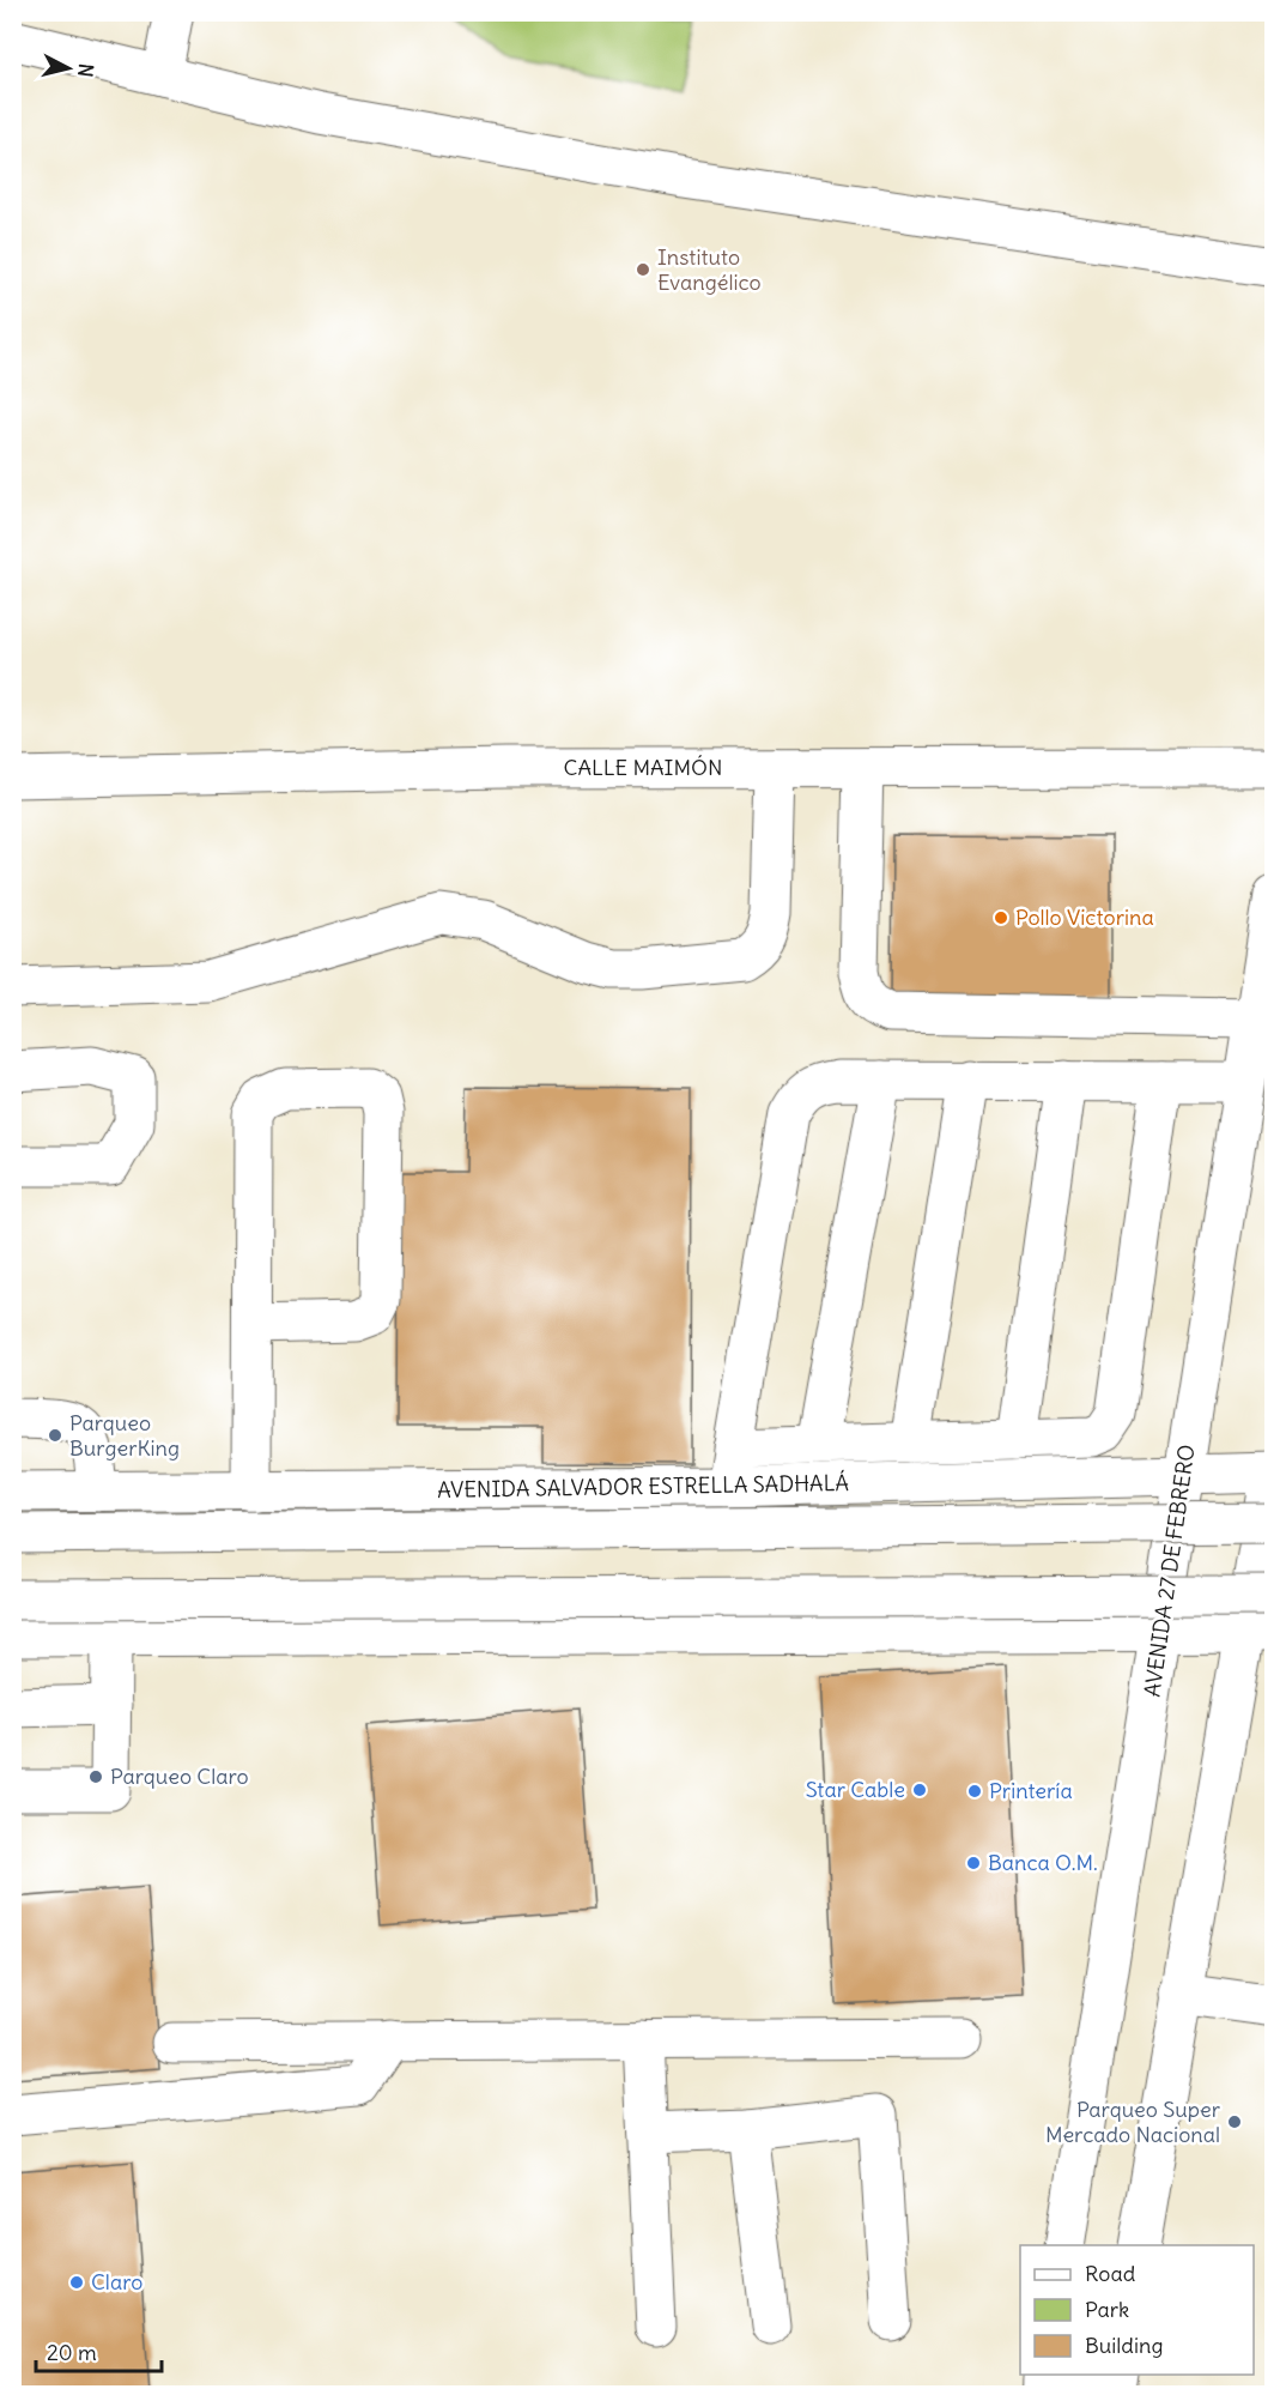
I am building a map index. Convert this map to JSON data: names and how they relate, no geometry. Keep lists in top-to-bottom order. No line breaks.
{"streets":{"main road":["CALLE MAIMÓN","AVENIDA SALVADOR ESTRELLA SADHALÁ","AVENIDA 27 DE FEBRERO"]},"crossings":[["AVENIDA SALVADOR ESTRELLA SADHALÁ","AVENIDA 27 DE FEBRERO"]],"places":["Instituto Evangélico","Pollo Victorina","Parqueo BurgerKing","Parqueo Claro","Star Cable","Printería","Banca O.M.","Parqueo Super Mercado Nacional","Claro"],"legend":["Road","Park","Building"],"scale_bar":"20 m","north":"right"}
